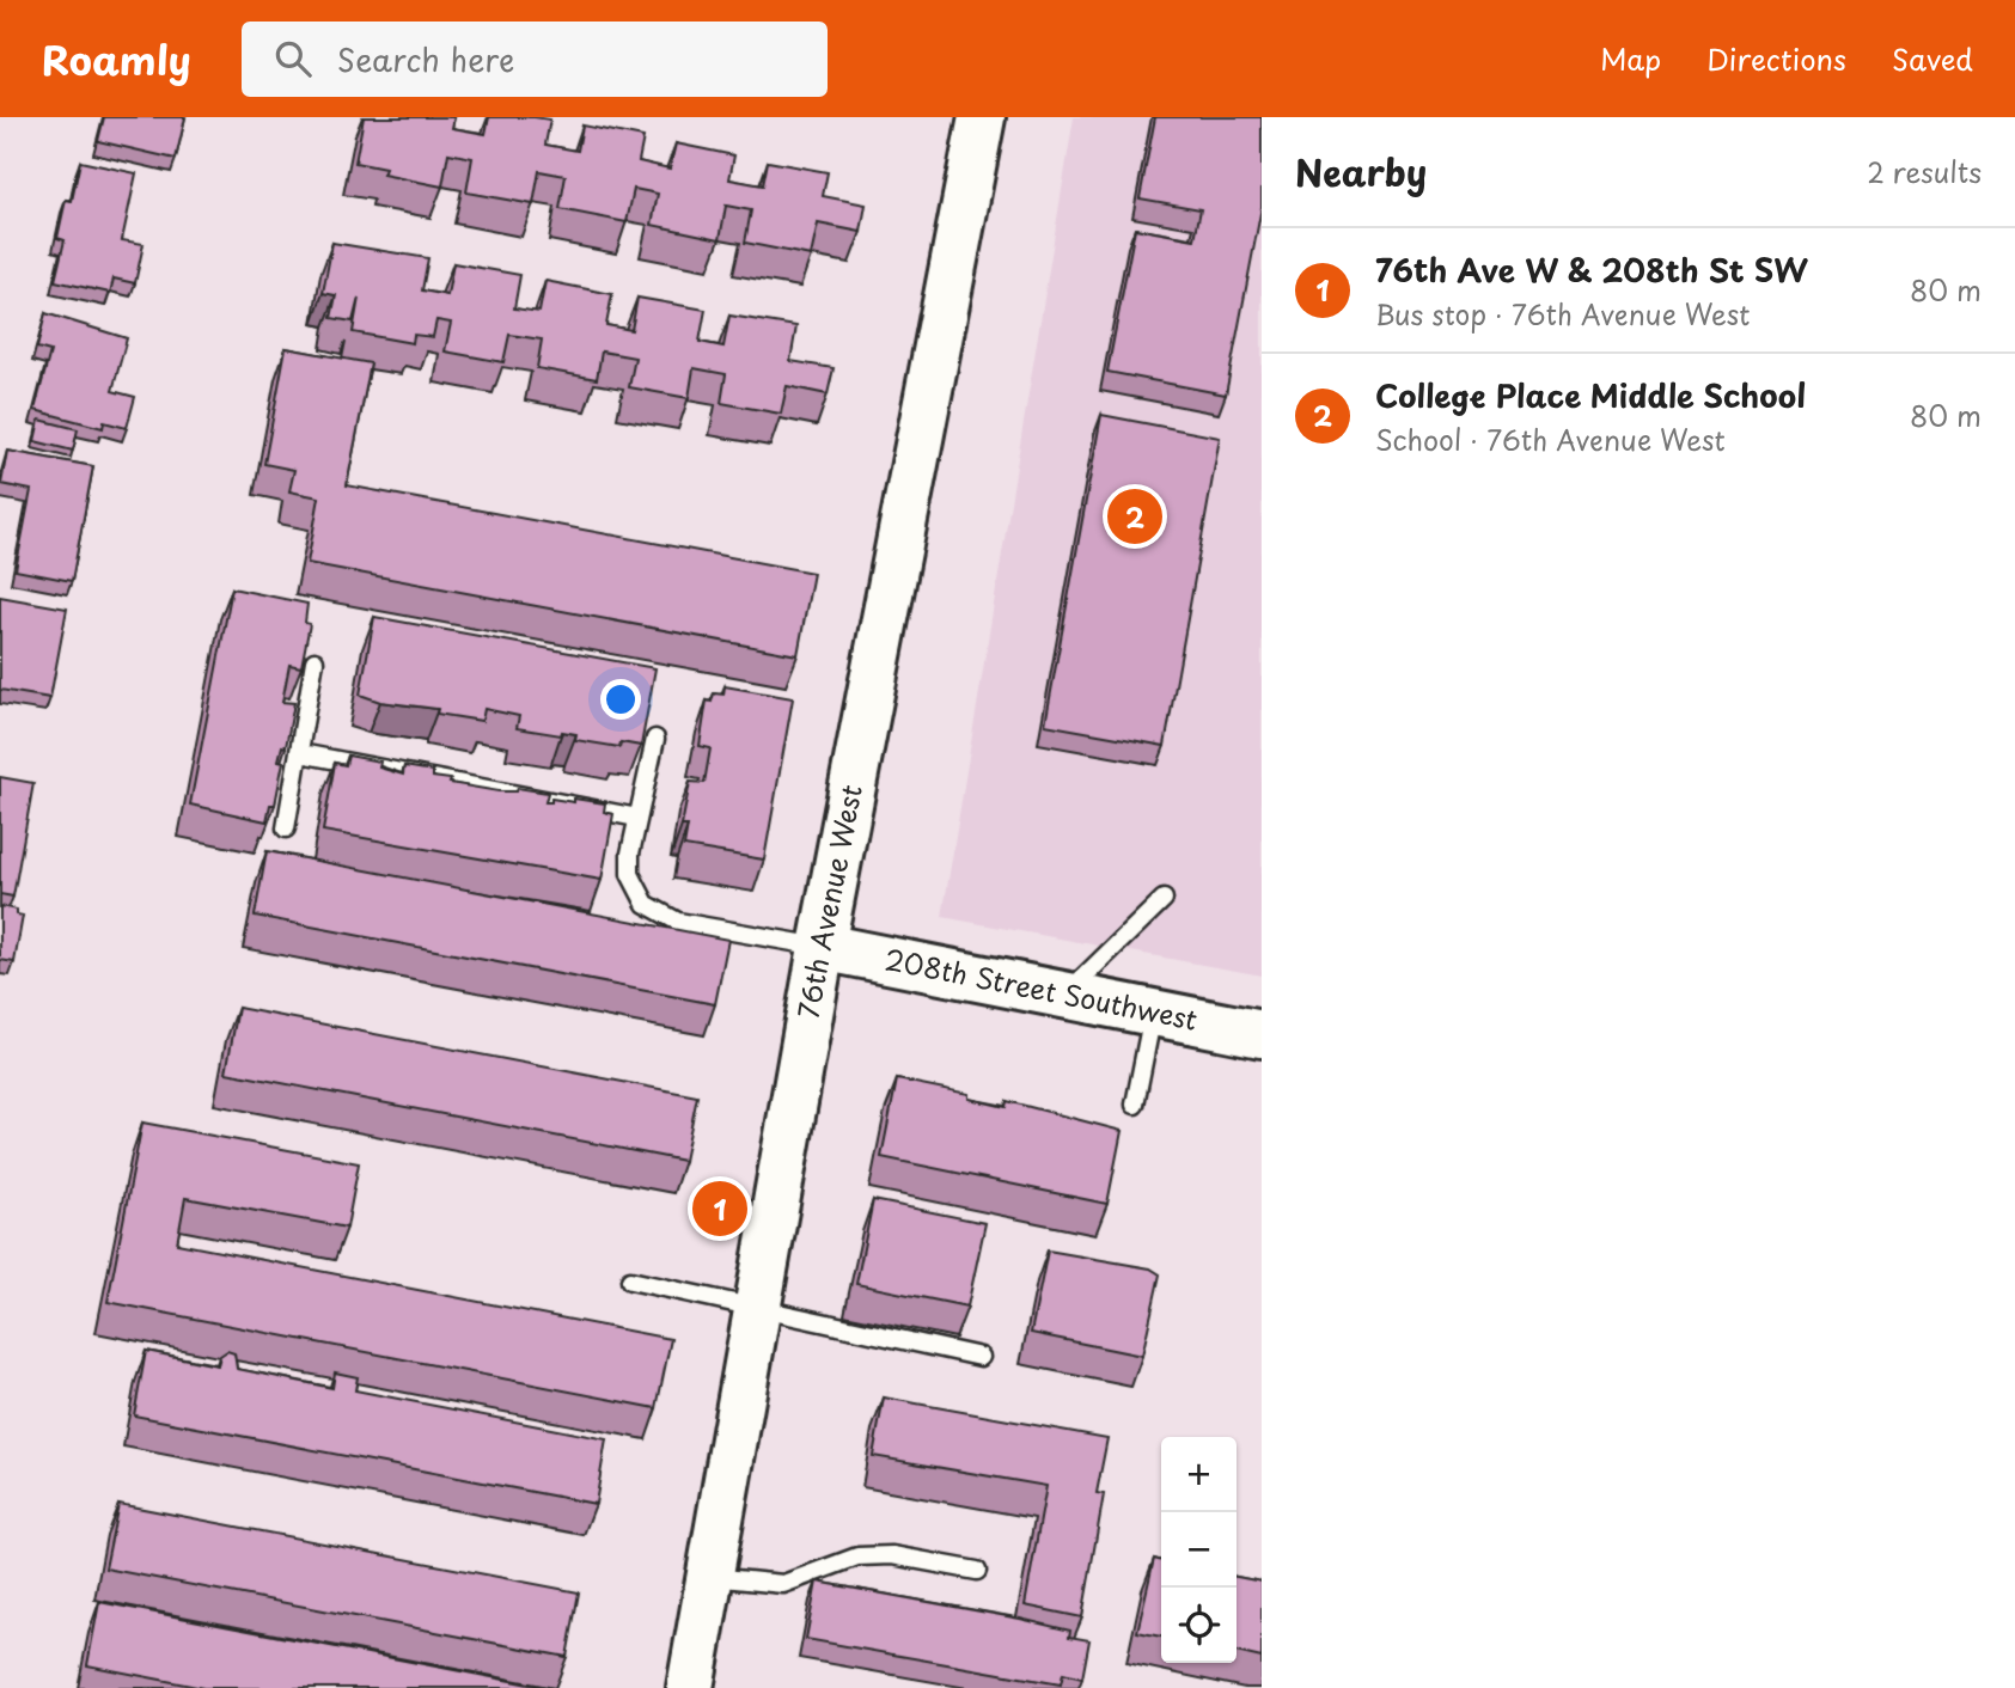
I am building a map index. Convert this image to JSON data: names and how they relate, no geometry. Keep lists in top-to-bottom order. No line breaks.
{"streets":{"street":["76th Avenue West","208th Street Southwest"]},"crossings":[["76th Avenue West","208th Street Southwest"]],"page":{"header":"Roamly","search":"Search here","nav":["Map","Directions","Saved"],"heading":["Nearby","2 results"],"list":[{"mark":"1","name":"76th Ave W & 208th St SW","note":"Bus stop · 76th Avenue West","value":"80 m"},{"mark":"2","name":"College Place Middle School","note":"School · 76th Avenue West","value":"80 m"}],"pins":["2","1"],"map_buttons":["+","−"]}}
